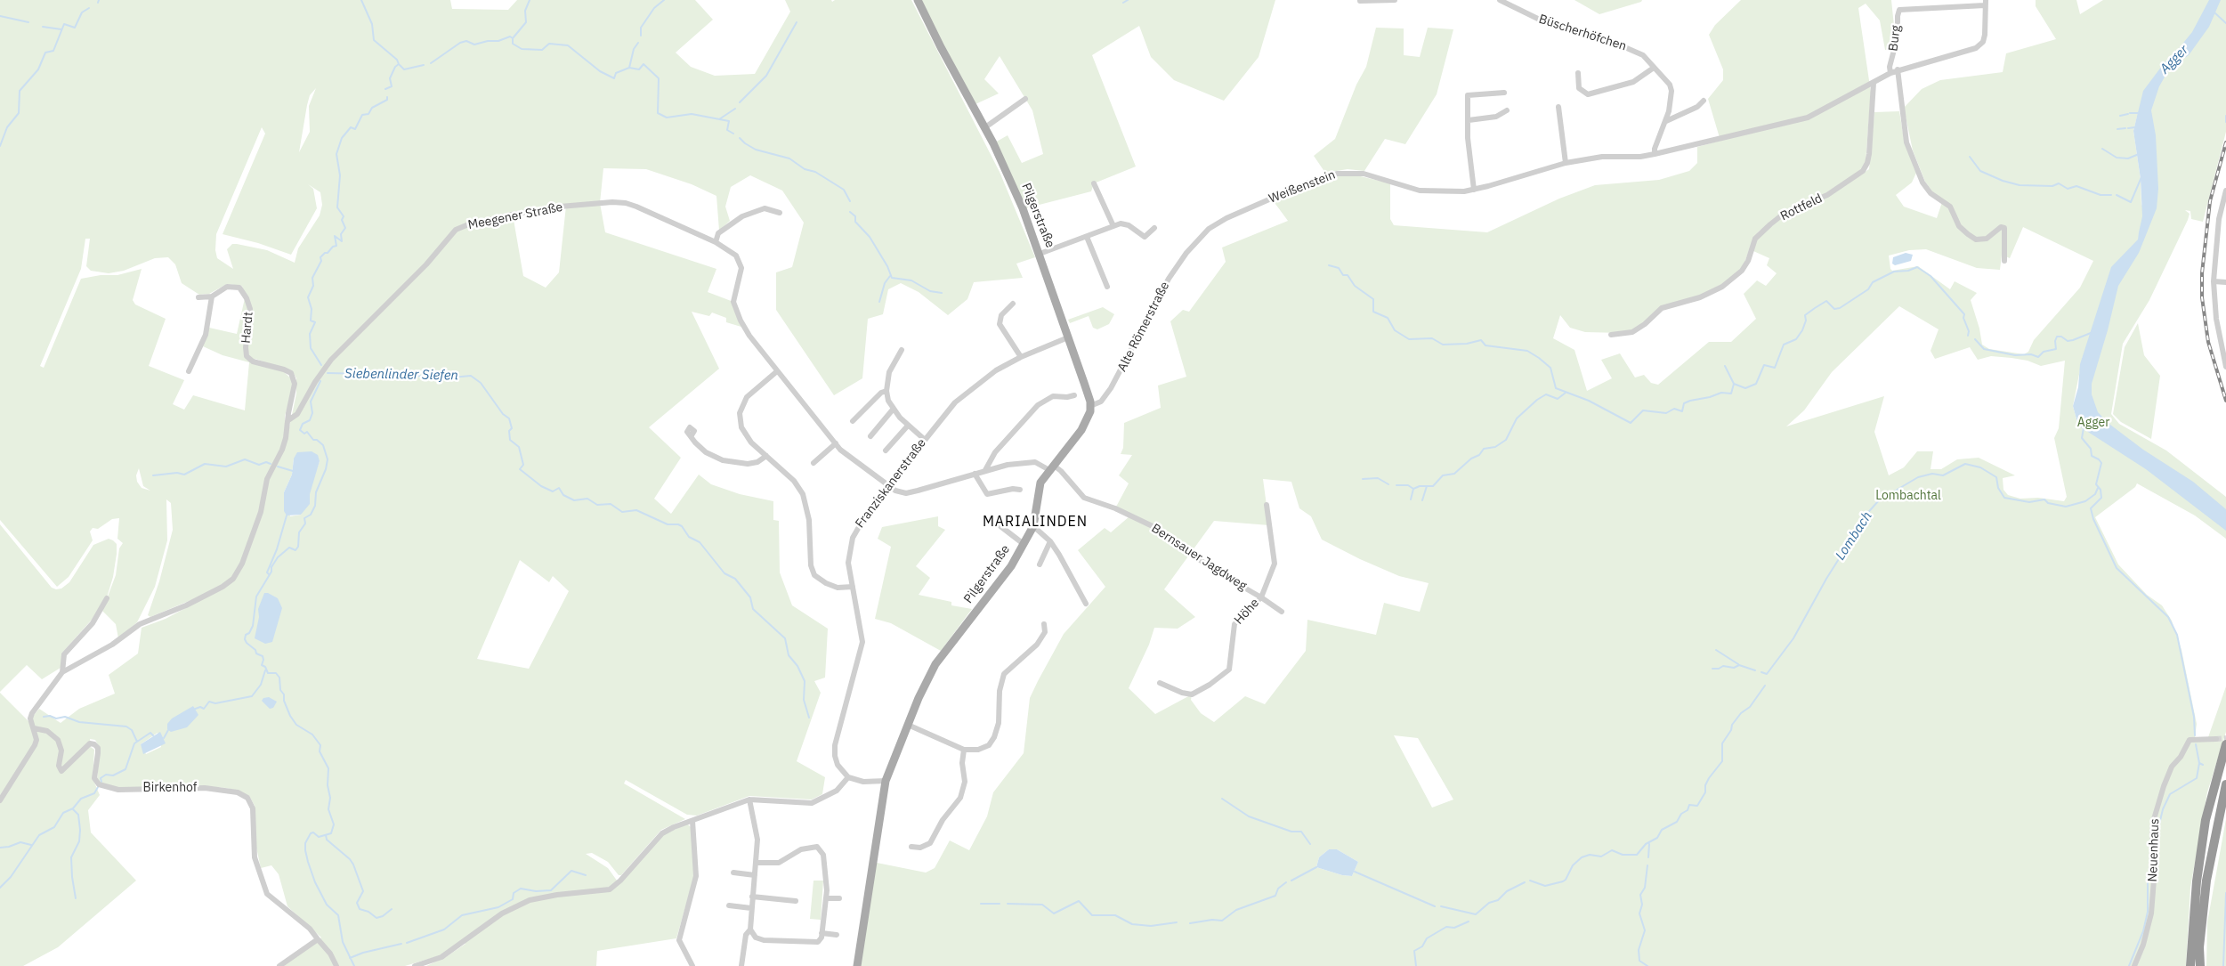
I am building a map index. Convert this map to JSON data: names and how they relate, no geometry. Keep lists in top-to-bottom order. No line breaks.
{"streets":{"main road":["Pilgerstraße"],"street":["Büscherhöfchen","Burg","Weißenstein","Rottfeld","Meegener Straße","Alte Römerstraße","Hardt","Franziskanerstraße","Bernsauer Jagdweg","Höhe","Birkenhof","Neuenhaus"]},"crossings":[["Büscherhöfchen","Weißenstein"],["Burg","Weißenstein"],["Burg","Rottfeld"],["Weißenstein","Alte Römerstraße"],["Pilgerstraße","Meegener Straße"],["Pilgerstraße","Alte Römerstraße"],["Pilgerstraße","Franziskanerstraße"],["Pilgerstraße","Bernsauer Jagdweg"],["Meegener Straße","Hardt"],["Meegener Straße","Franziskanerstraße"],["Meegener Straße","Bernsauer Jagdweg"],["Bernsauer Jagdweg","Höhe"]],"districts":["MARIALINDEN"],"water":["Agger","Siebenlinder Siefen","Lombach"],"parks":["Agger","Lombachtal"]}
